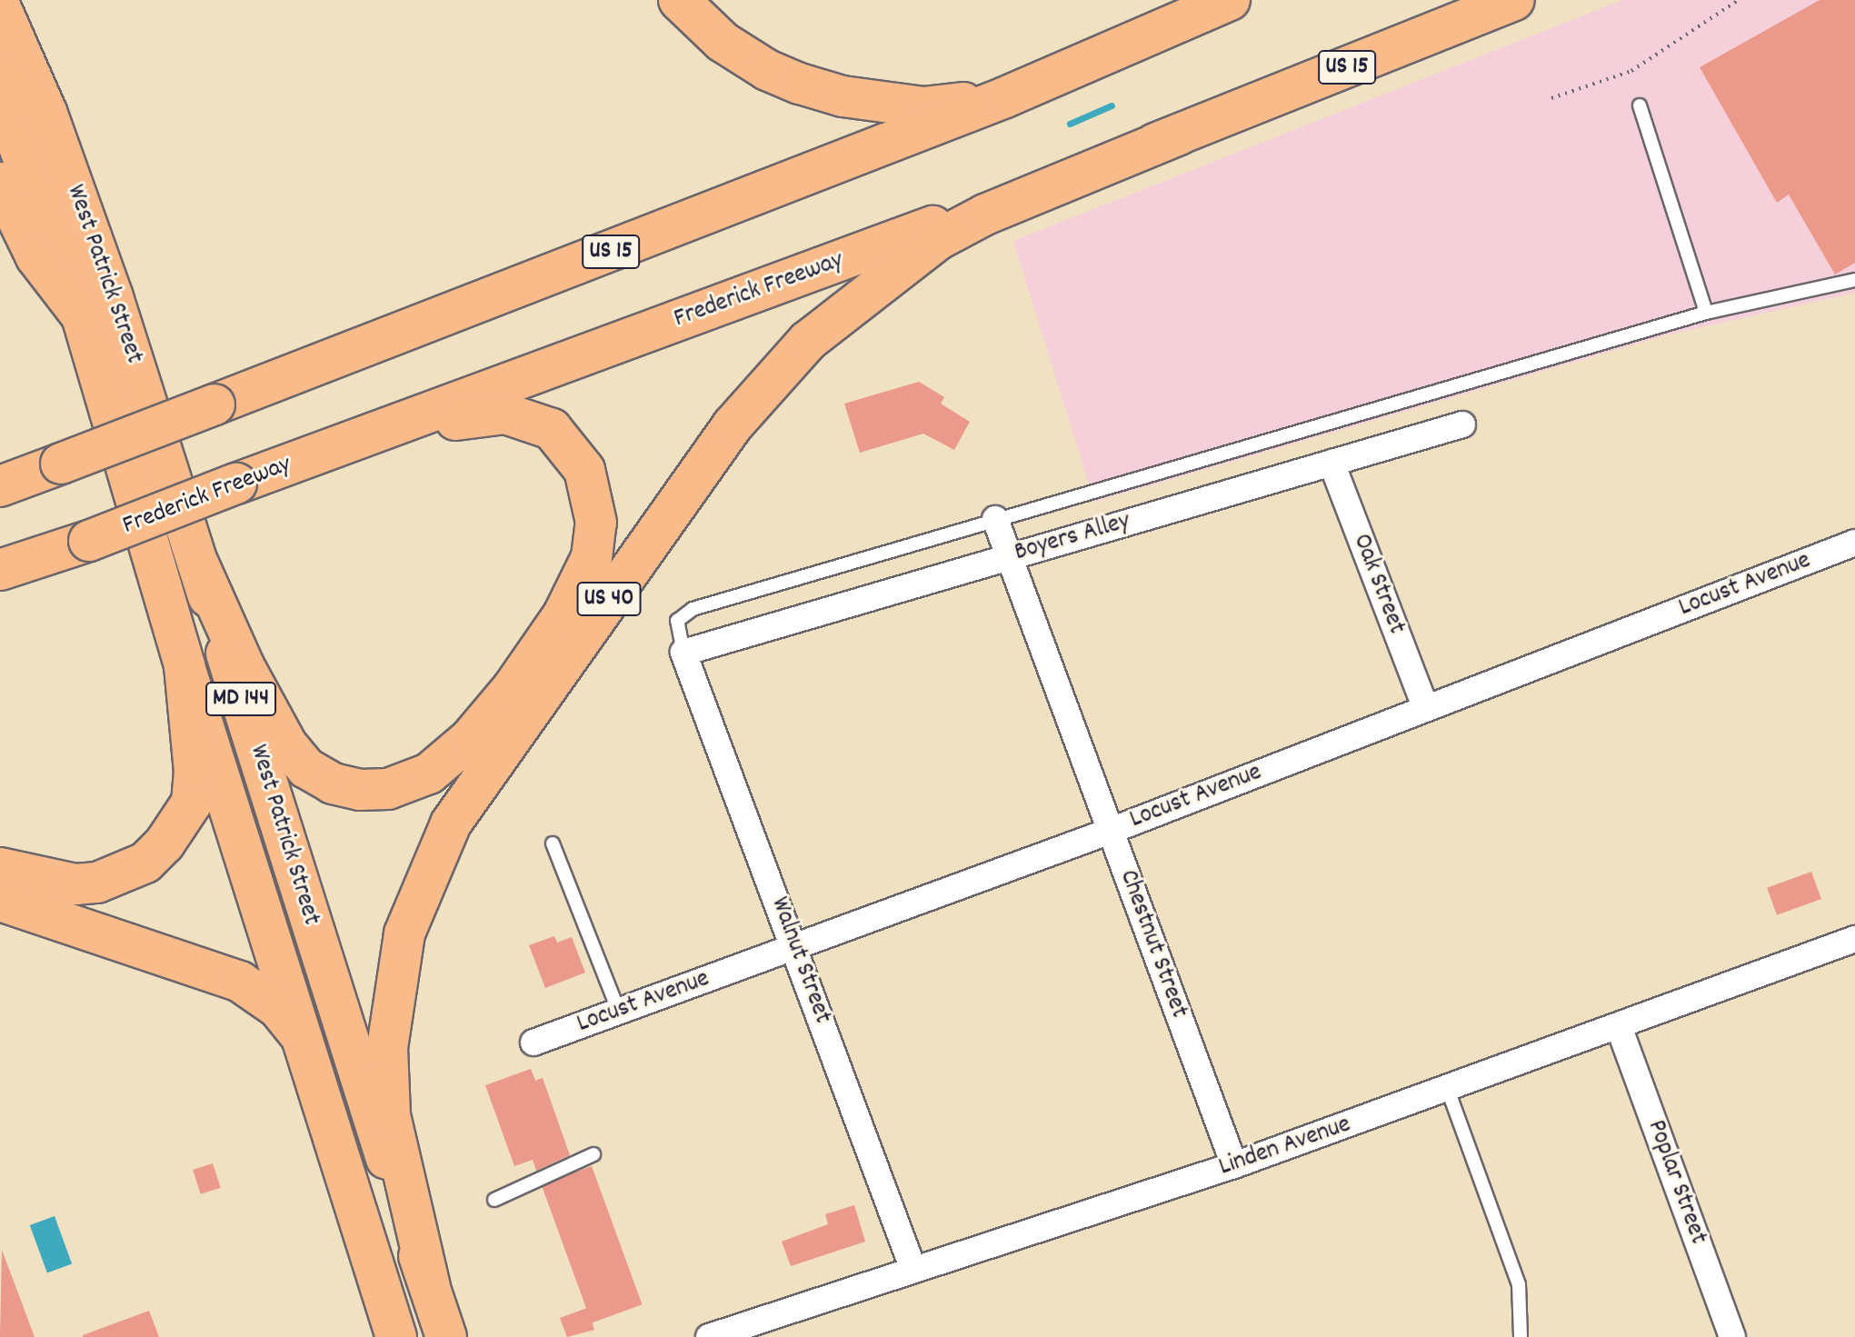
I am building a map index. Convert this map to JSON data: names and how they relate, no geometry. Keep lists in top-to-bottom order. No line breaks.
{"streets":{"main road":["US 15","West Patrick Street","Frederick Freeway","US 40","MD 144"],"street":["Boyers Alley","Oak Street","Locust Avenue","Chestnut Street","Walnut Street","Linden Avenue","Poplar Street"]},"crossings":[["West Patrick Street","US 40"],["Frederick Freeway","US 40"],["Boyers Alley","Oak Street"],["Boyers Alley","Chestnut Street"],["Boyers Alley","Walnut Street"],["Oak Street","Locust Avenue"],["Locust Avenue","Chestnut Street"],["Locust Avenue","Walnut Street"],["Chestnut Street","Linden Avenue"],["Walnut Street","Linden Avenue"],["Linden Avenue","Poplar Street"]]}
